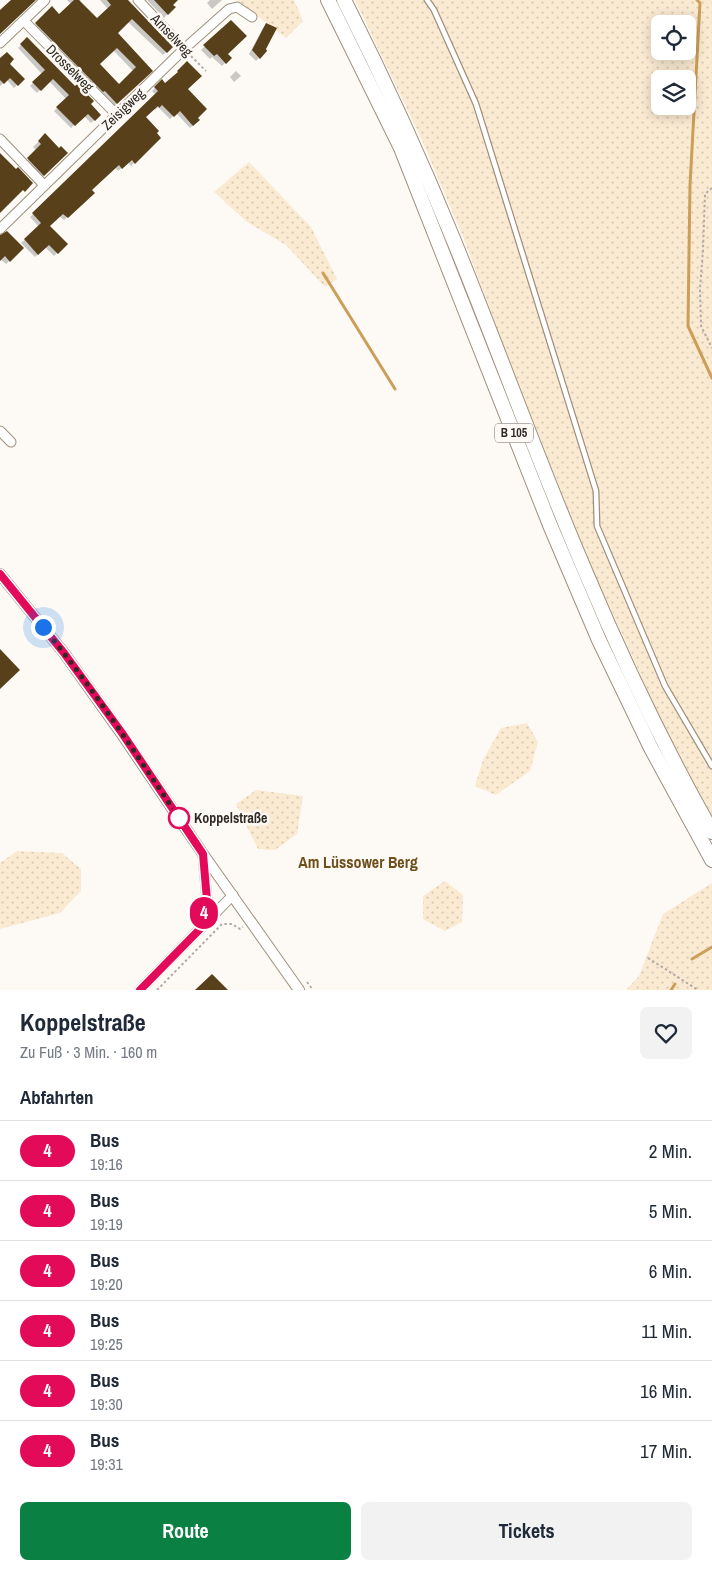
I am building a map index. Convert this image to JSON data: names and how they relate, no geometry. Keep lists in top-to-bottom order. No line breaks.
{"streets":{"highway":["B 105"],"street":["Amselweg","Drosselweg","Zeisigweg"]},"crossings":[["Amselweg","Zeisigweg"],["Drosselweg","Zeisigweg"]],"districts":["Am Lüssower Berg"],"places":["Koppelstraße"],"lines":["bus line 4"],"page":{"on_map":"4","heading":[["Koppelstraße","Zu Fuß · 3 Min. · 160 m"],"Abfahrten"],"list":[{"mark":"4","name":"Bus","note":"19:16","value":"2 Min."},{"mark":"4","name":"Bus","note":"19:19","value":"5 Min."},{"mark":"4","name":"Bus","note":"19:20","value":"6 Min."},{"mark":"4","name":"Bus","note":"19:25","value":"11 Min."},{"mark":"4","name":"Bus","note":"19:30","value":"16 Min."},{"mark":"4","name":"Bus","note":"19:31","value":"17 Min."}],"buttons":["Route","Tickets"]}}
